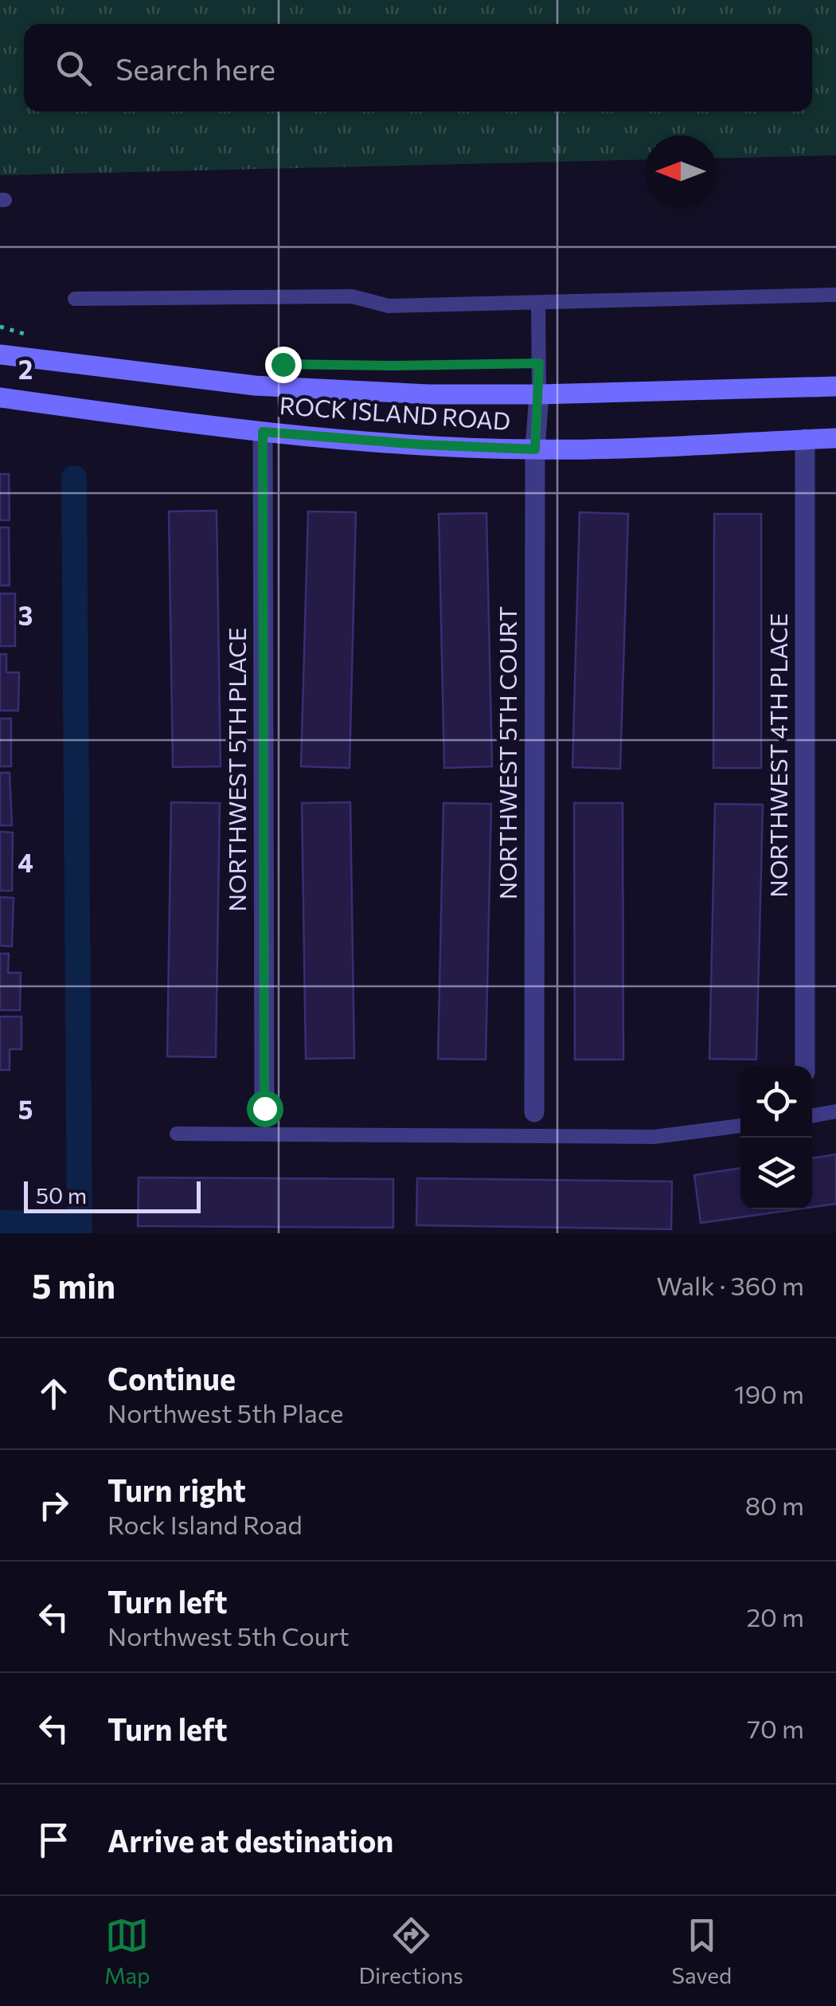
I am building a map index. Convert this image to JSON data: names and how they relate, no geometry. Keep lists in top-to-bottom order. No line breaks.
{"streets":{"main road":["ROCK ISLAND ROAD"],"street":["NORTHWEST 5TH COURT","NORTHWEST 4TH PLACE","NORTHWEST 5TH PLACE"]},"crossings":[["ROCK ISLAND ROAD","NORTHWEST 5TH COURT"],["ROCK ISLAND ROAD","NORTHWEST 4TH PLACE"],["ROCK ISLAND ROAD","NORTHWEST 5TH PLACE"]],"scale_bar":"50 m","north":"left","page":{"search":"Search here","scale":"50 m","heading":["5 min","Walk · 360 m"],"list":[["Continue","Northwest 5th Place","190 m"],["Turn right","Rock Island Road","80 m"],["Turn left","Northwest 5th Court","20 m"],["Turn left","70 m"],"Arrive at destination"],"nav":["Map","Directions","Saved"]},"grid":{"rows":["2","3","4","5"]}}
